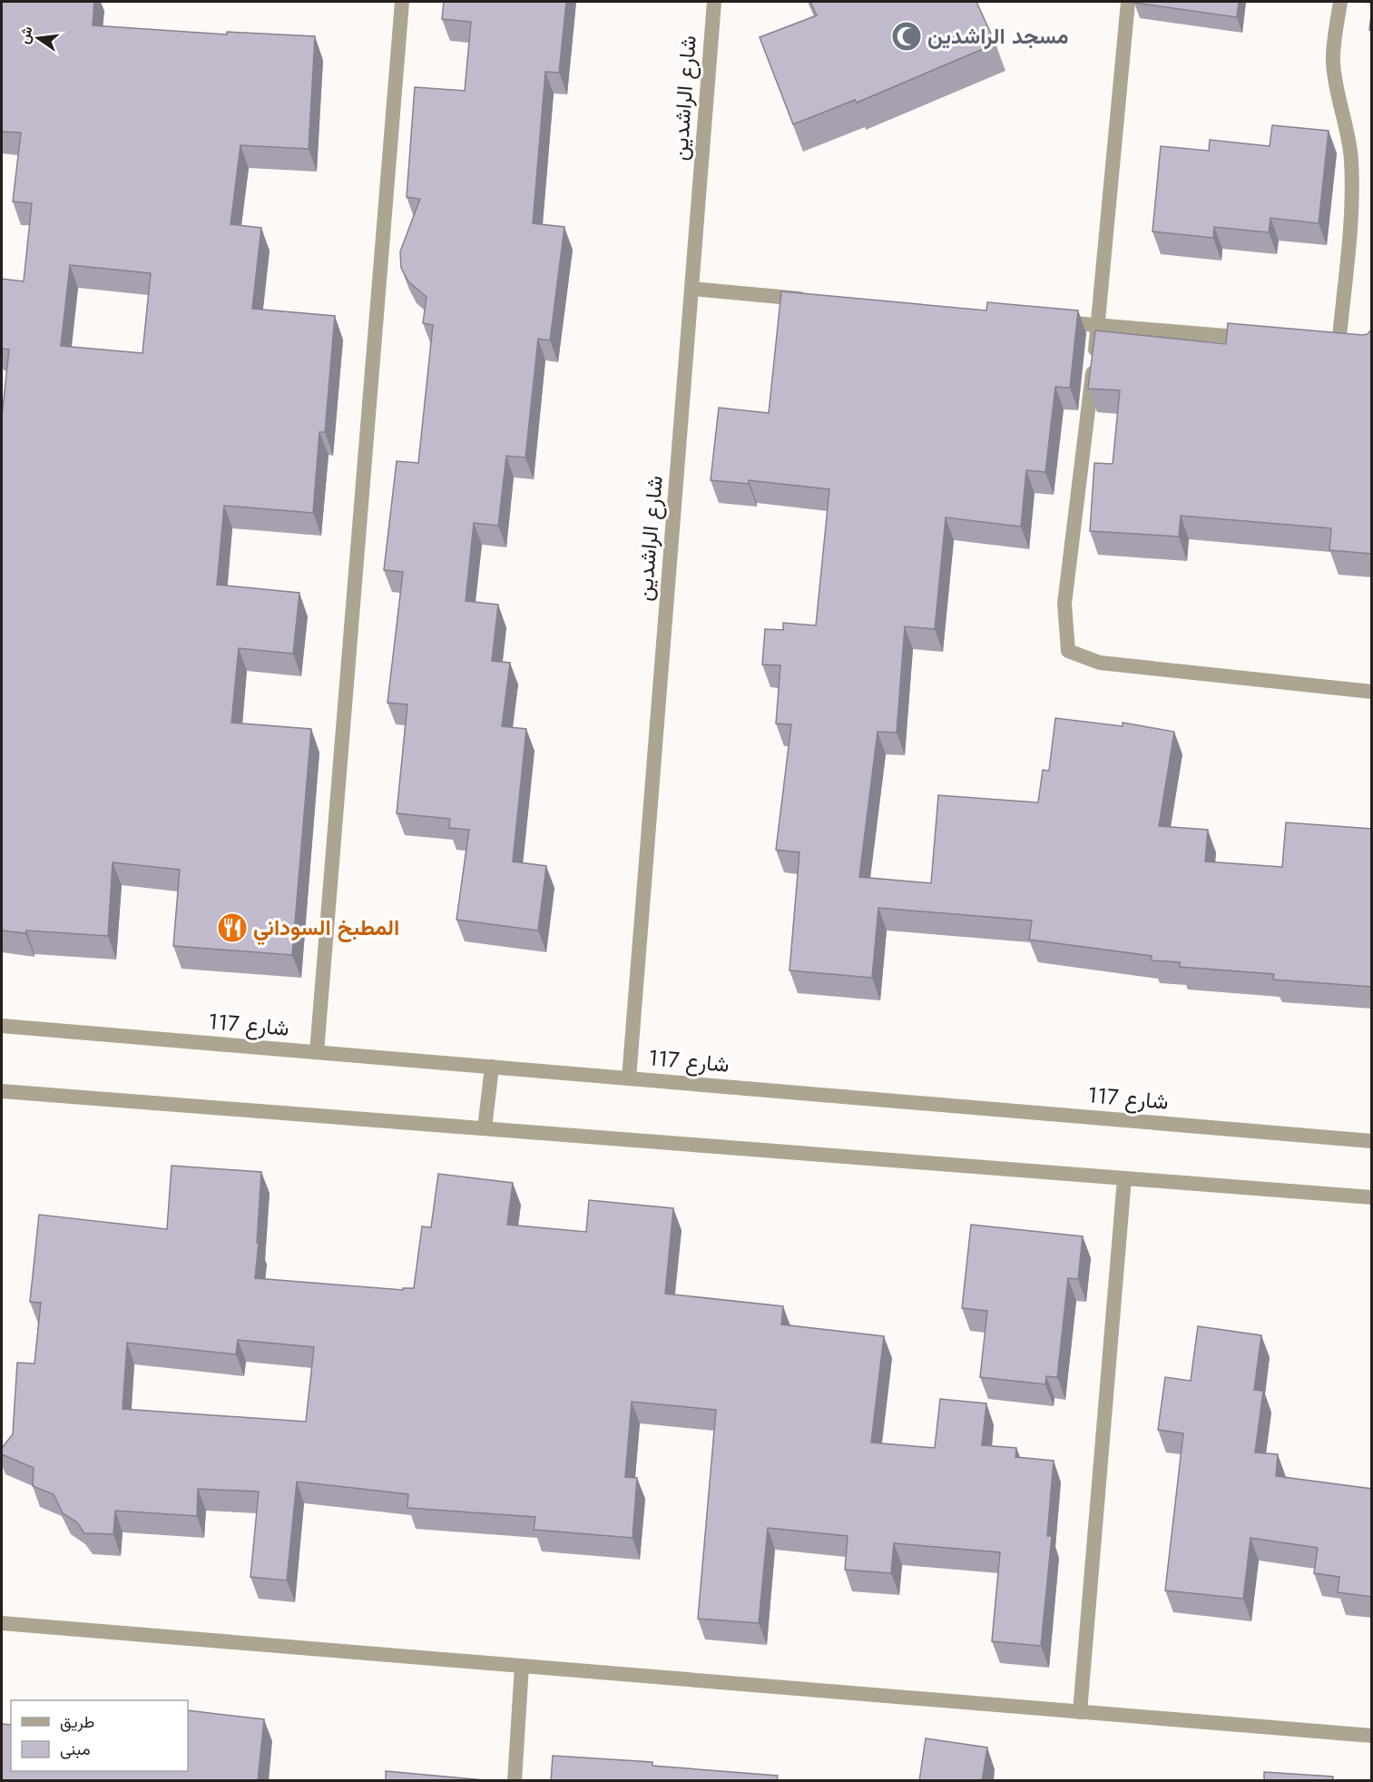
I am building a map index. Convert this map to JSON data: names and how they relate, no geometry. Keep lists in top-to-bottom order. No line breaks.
{"streets":{"street":["شارع الراشدين","شارع 117"]},"crossings":[["شارع الراشدين","شارع 117"]],"places":{"mosque":["مسجد الراشدين"],"restaurant":["المطبخ السوداني"]},"legend":["طريق","مبنى"],"north":"left"}
